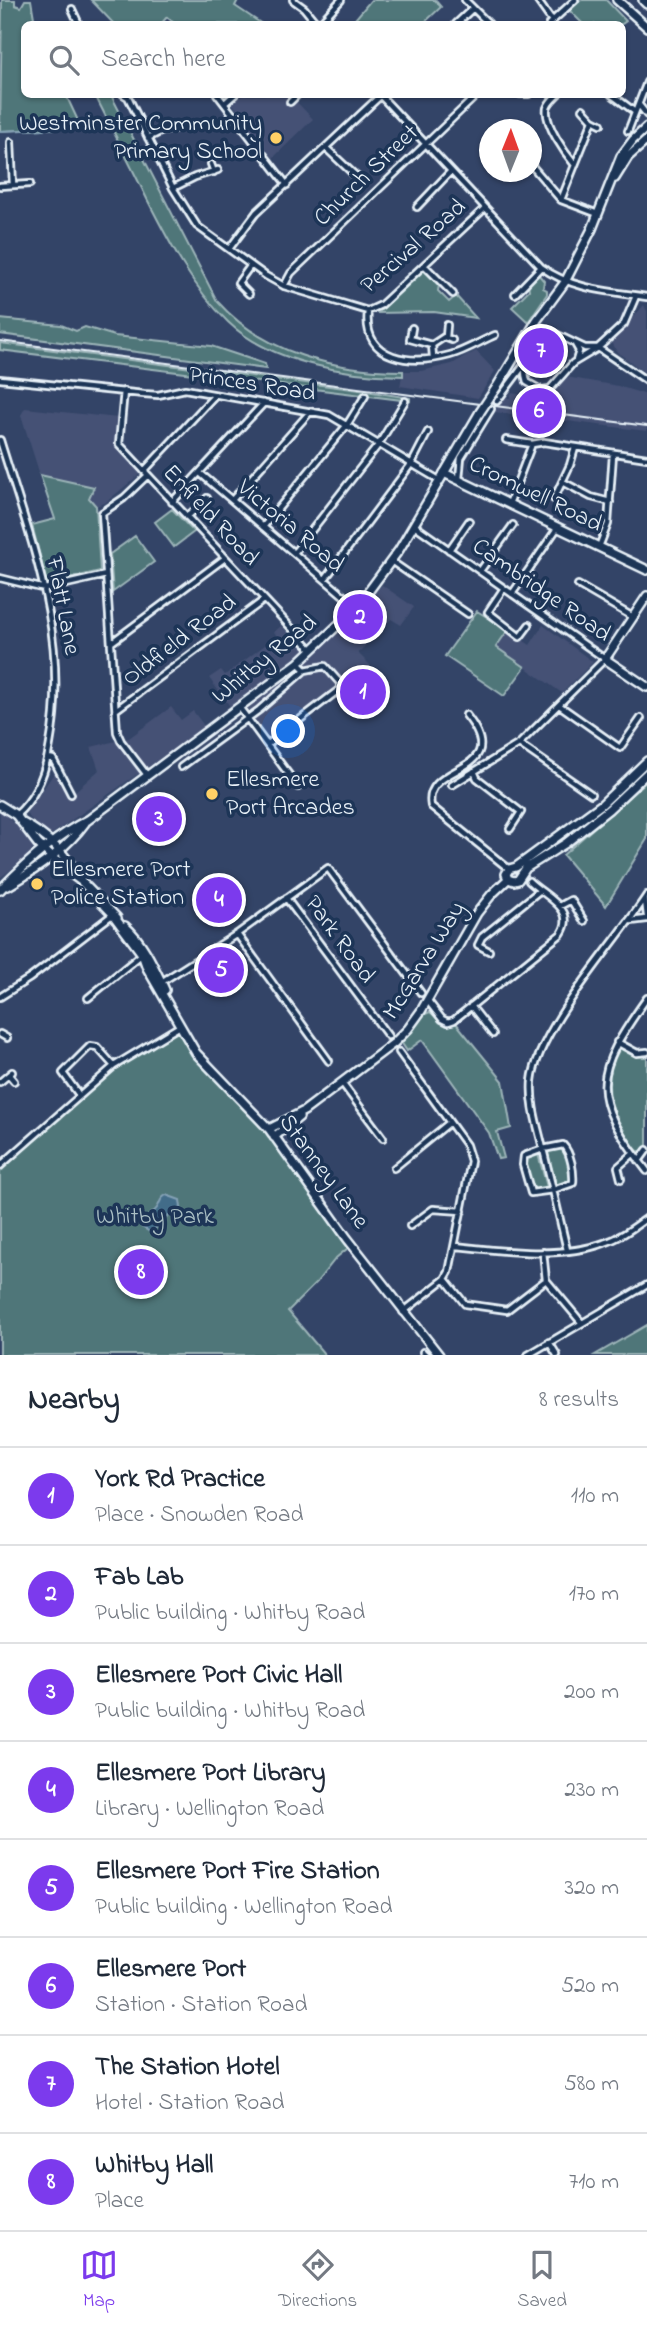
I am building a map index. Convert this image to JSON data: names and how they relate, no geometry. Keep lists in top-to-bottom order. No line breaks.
{"streets":{"main road":["Cromwell Road","Cambridge Road","Whitby Road","McGarva Way","Stanney Lane"],"street":["Church Street","Percival Road","Princes Road","Enfield Road","Victoria Road","Flatt Lane","Oldfield Road","Park Road"]},"crossings":[["Church Street","Percival Road"],["Princes Road","Cromwell Road"],["Princes Road","Enfield Road"],["Princes Road","Whitby Road"],["Cromwell Road","Whitby Road"],["Enfield Road","Oldfield Road"],["Enfield Road","Whitby Road"],["Victoria Road","Whitby Road"],["Cambridge Road","Whitby Road"],["Whitby Road","Stanney Lane"],["McGarva Way","Stanney Lane"]],"parks":["Whitby Park"],"places":["Westminster Community Primary School","Ellesmere Port Arcades","Ellesmere Port Police Station"],"north":"top","page":{"search":"Search here","pins":["7","6","2","1","3","4","5","8"],"heading":["Nearby","8 results"],"list":[{"mark":"1","name":"York Rd Practice","note":"Place · Snowden Road","value":"110 m"},{"mark":"2","name":"Fab Lab","note":"Public building · Whitby Road","value":"170 m"},{"mark":"3","name":"Ellesmere Port Civic Hall","note":"Public building · Whitby Road","value":"200 m"},{"mark":"4","name":"Ellesmere Port Library","note":"Library · Wellington Road","value":"230 m"},{"mark":"5","name":"Ellesmere Port Fire Station","note":"Public building · Wellington Road","value":"320 m"},{"mark":"6","name":"Ellesmere Port","note":"Station · Station Road","value":"520 m"},{"mark":"7","name":"The Station Hotel","note":"Hotel · Station Road","value":"580 m"},{"mark":"8","name":"Whitby Hall","note":"Place","value":"710 m"}],"nav":["Map","Directions","Saved"]}}
